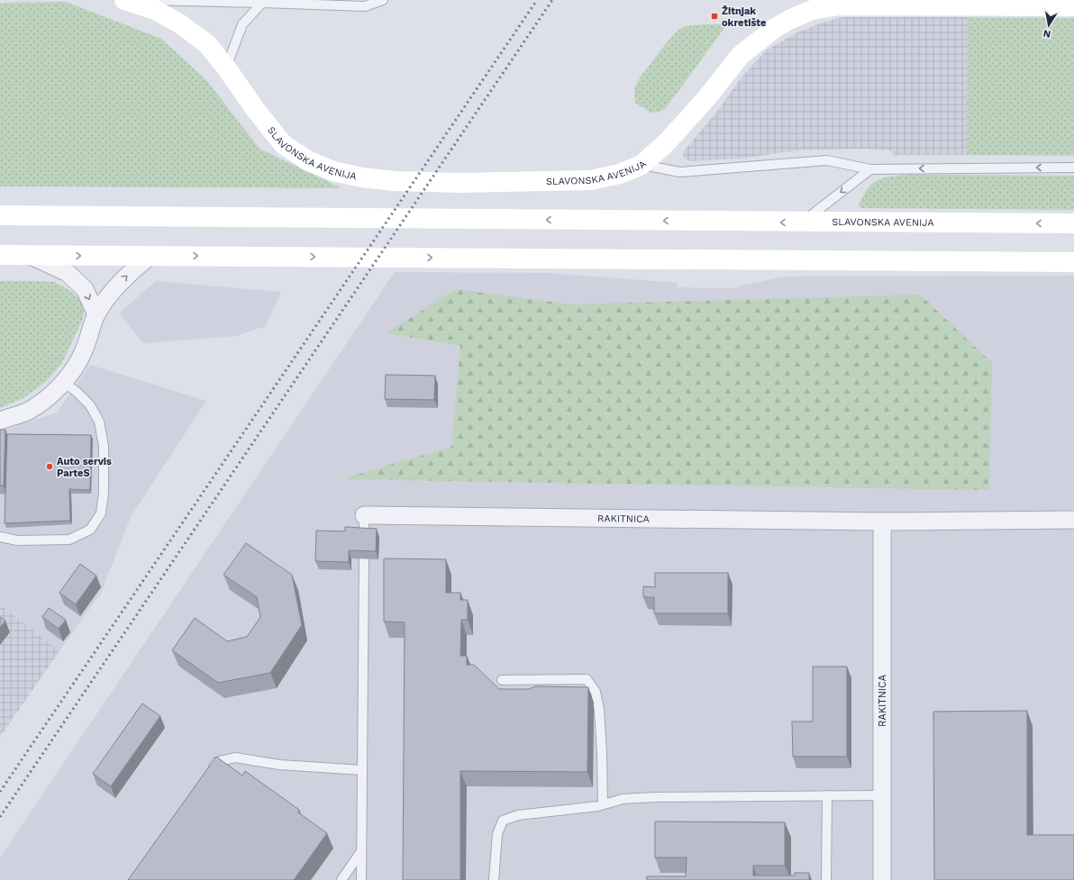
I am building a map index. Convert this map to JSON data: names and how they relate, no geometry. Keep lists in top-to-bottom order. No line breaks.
{"streets":{"main road":["SLAVONSKA AVENIJA"],"street":["RAKITNICA"]},"places":{"transit":["Žitnjak okretište"],"other":["Auto servis ParteS"]},"north":"bottom"}
